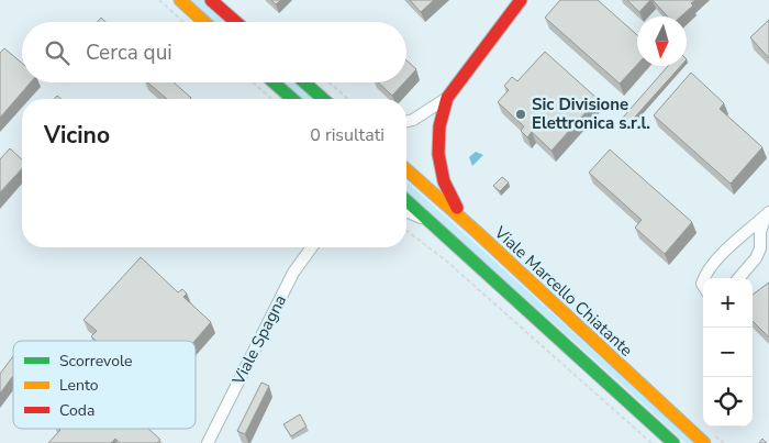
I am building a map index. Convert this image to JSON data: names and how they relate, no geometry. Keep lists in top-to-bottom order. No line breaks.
{"streets":{"street":["Viale Marcello Chiatante","Viale Spagna"]},"places":["Sic Divisione Elettronica s.r.l."],"legend":["Scorrevole","Lento","Coda"],"north":"bottom","page":{"search":"Cerca qui","heading":["Vicino","0 risultati"],"map_buttons":["+","−"]}}
